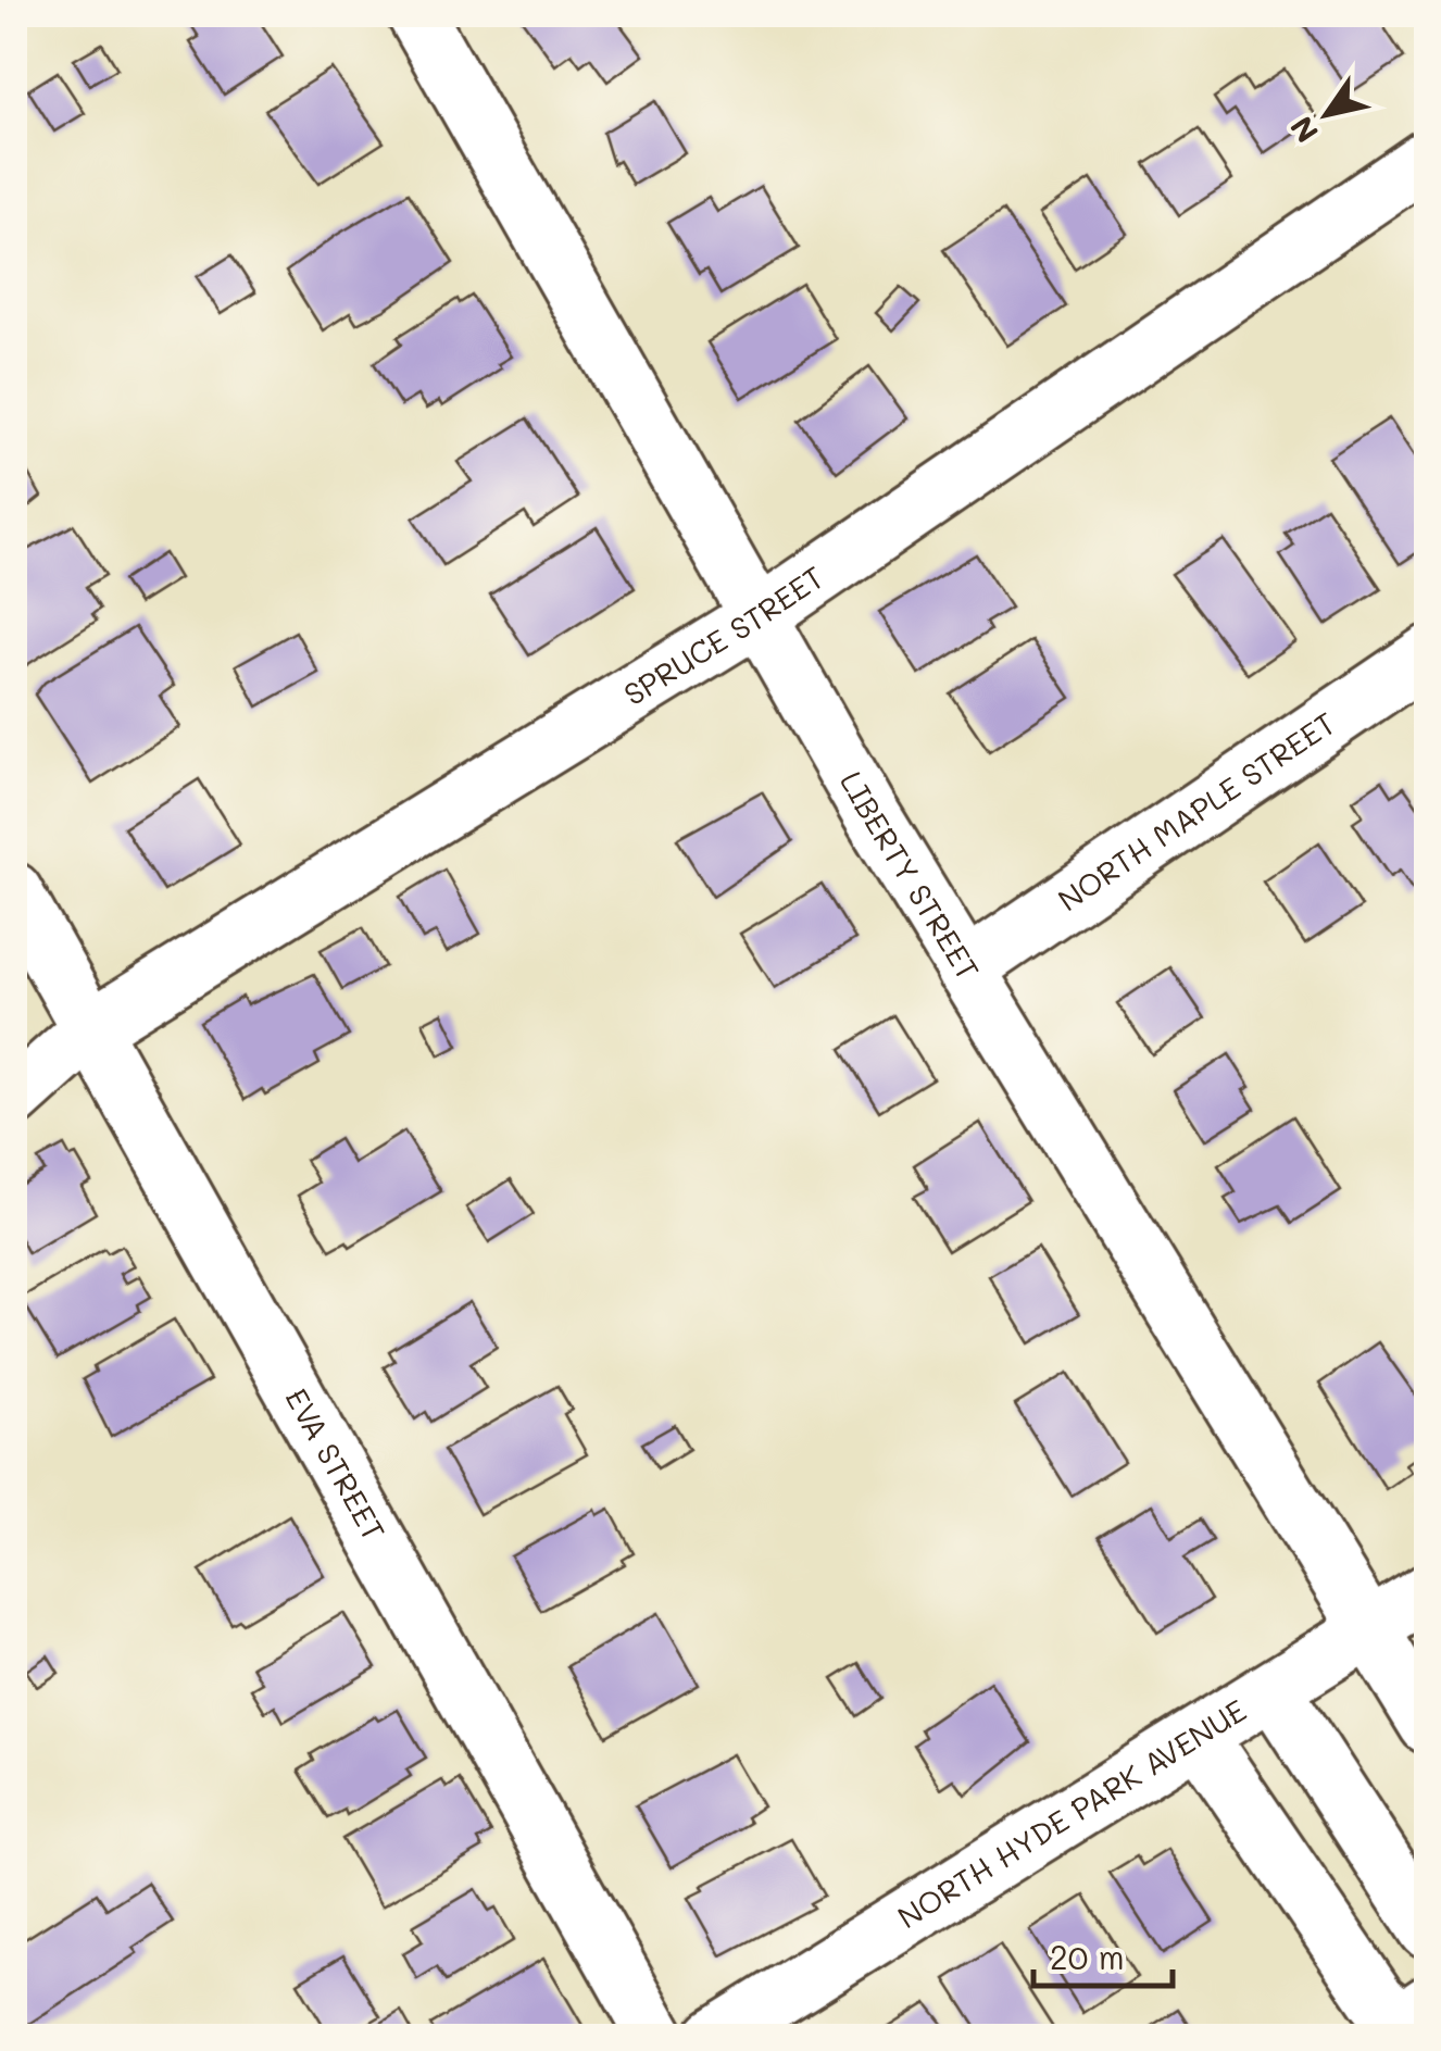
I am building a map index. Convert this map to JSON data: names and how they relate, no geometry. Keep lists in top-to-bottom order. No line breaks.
{"streets":{"street":["SPRUCE STREET","NORTH MAPLE STREET","LIBERTY STREET","EVA STREET","NORTH HYDE PARK AVENUE"]},"crossings":[["SPRUCE STREET","LIBERTY STREET"],["SPRUCE STREET","EVA STREET"],["NORTH MAPLE STREET","LIBERTY STREET"],["LIBERTY STREET","NORTH HYDE PARK AVENUE"]],"scale_bar":"20 m","north":"bottom left"}
